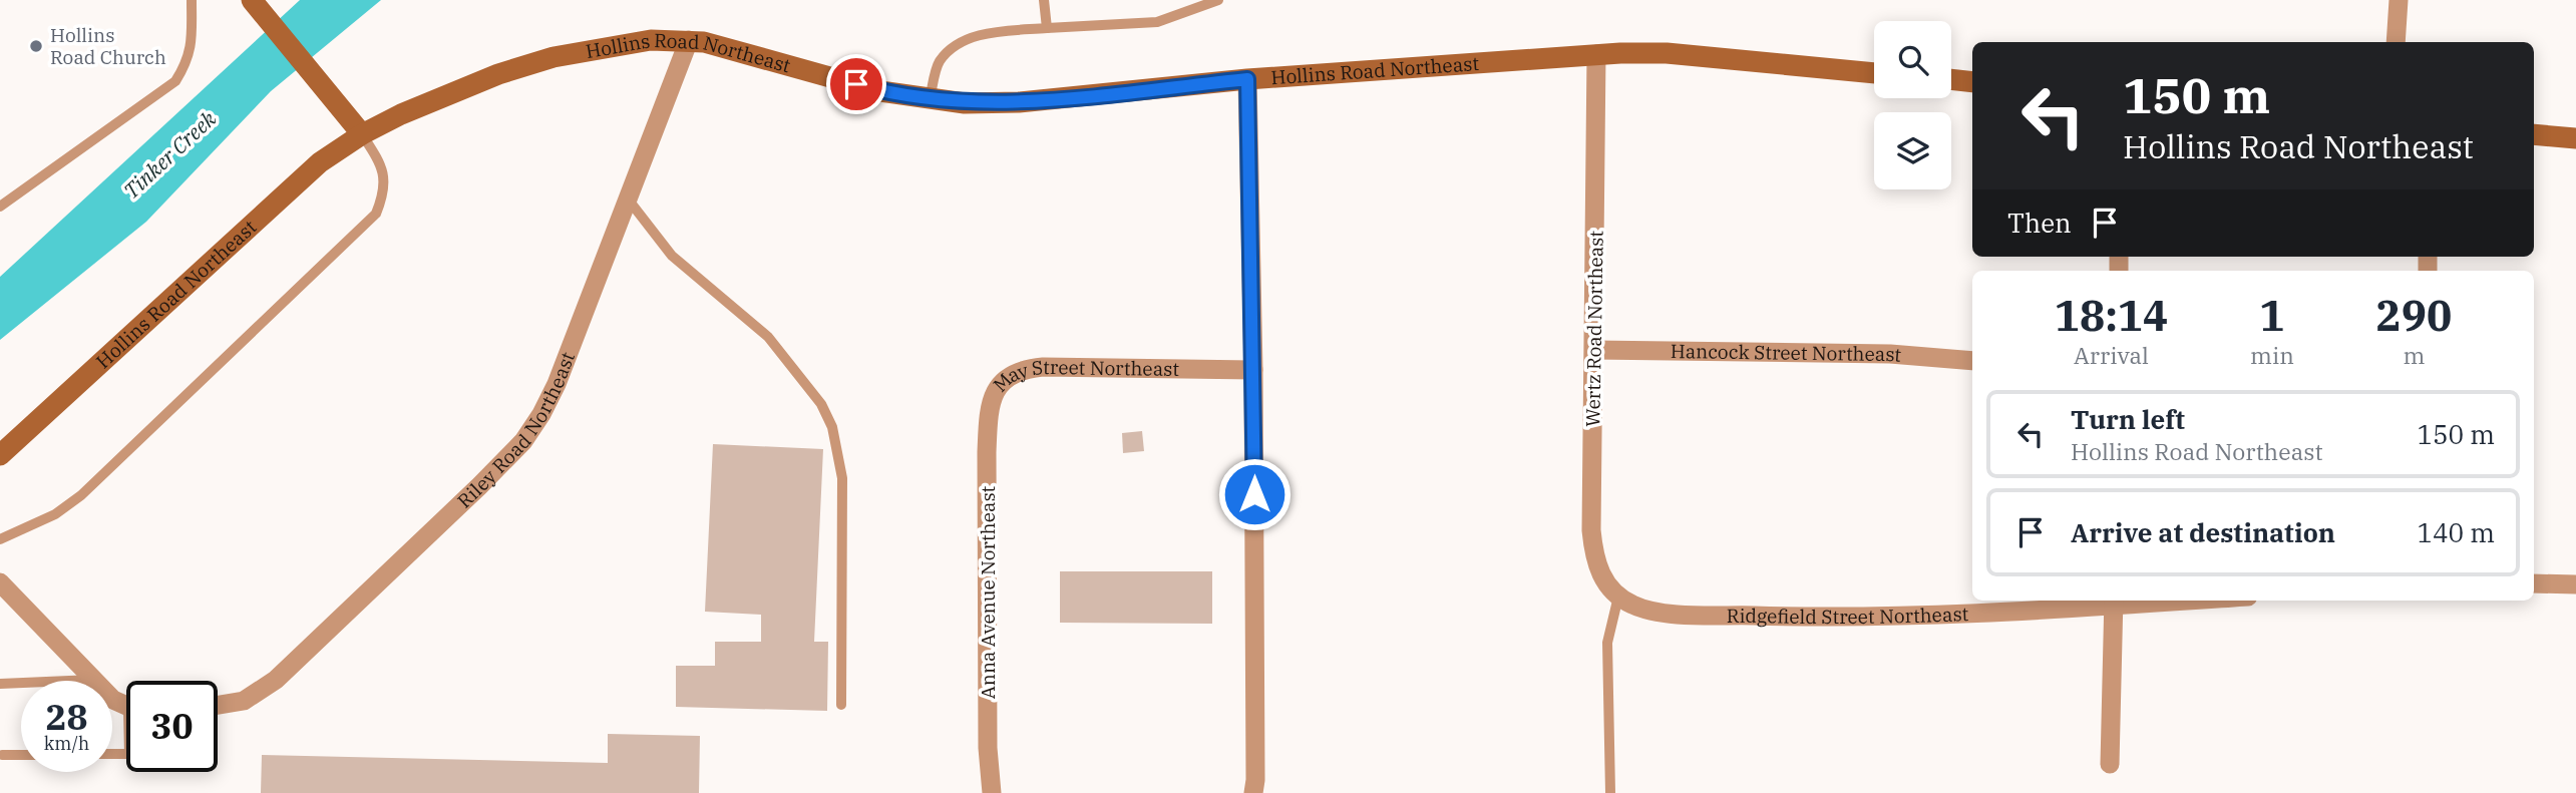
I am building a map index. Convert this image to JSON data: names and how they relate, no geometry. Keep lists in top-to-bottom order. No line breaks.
{"streets":{"main road":["Hollins Road Northeast"],"street":["Wertz Road Northeast","Hancock Street Northeast","May Street Northeast","Riley Road Northeast","Anna Avenue Northeast","Ridgefield Street Northeast"]},"crossings":[["Hollins Road Northeast","Wertz Road Northeast"],["Hollins Road Northeast","Riley Road Northeast"],["Wertz Road Northeast","Hancock Street Northeast"],["Wertz Road Northeast","Ridgefield Street Northeast"],["May Street Northeast","Anna Avenue Northeast"]],"water":["Tinker Creek"],"places":["Hollins Road Church"],"page":{"turn":["150 m","Hollins Road Northeast"],"then":"Then","eta":["18:14","Arrival","1","min","290","m"],"list":[{"name":"Turn left","note":"Hollins Road Northeast","value":"150 m"},{"name":"Arrive at destination","value":"140 m"}],"speed":"28 km/h","limit":"30"}}
